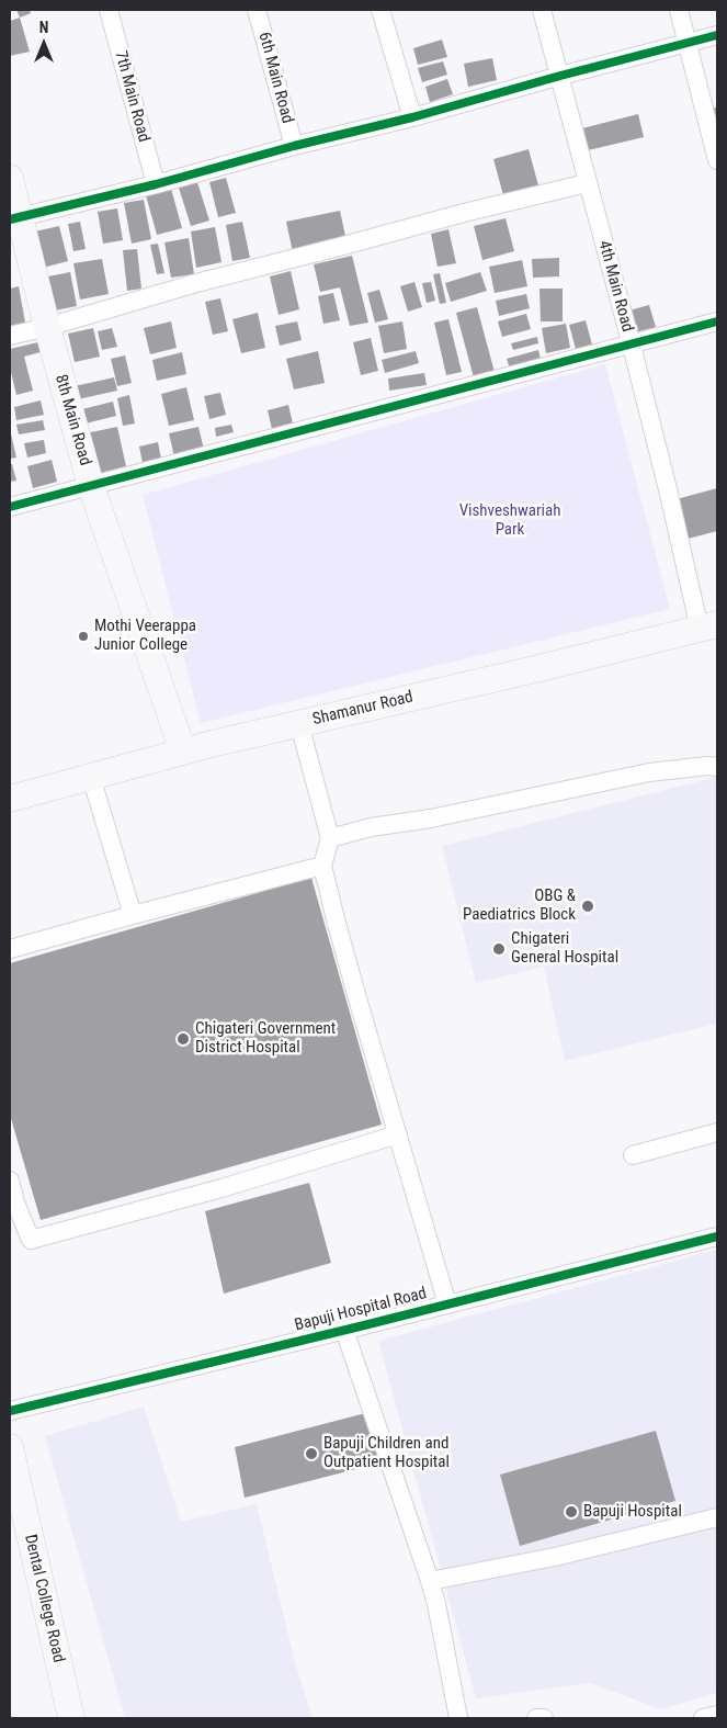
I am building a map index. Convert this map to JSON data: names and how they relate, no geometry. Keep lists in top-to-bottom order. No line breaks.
{"streets":{"street":["6th Main Road","7th Main Road","4th Main Road","8th Main Road","Shamanur Road","Bapuji Hospital Road","Dental College Road"]},"crossings":[["4th Main Road","Shamanur Road"],["8th Main Road","Shamanur Road"]],"parks":["Vishveshwariah Park"],"places":["Mothi Veerappa Junior College","OBG & Paediatrics Block","Chigateri General Hospital","Chigateri Government District Hospital","Bapuji Children and Outpatient Hospital","Bapuji Hospital"],"north":"top"}
